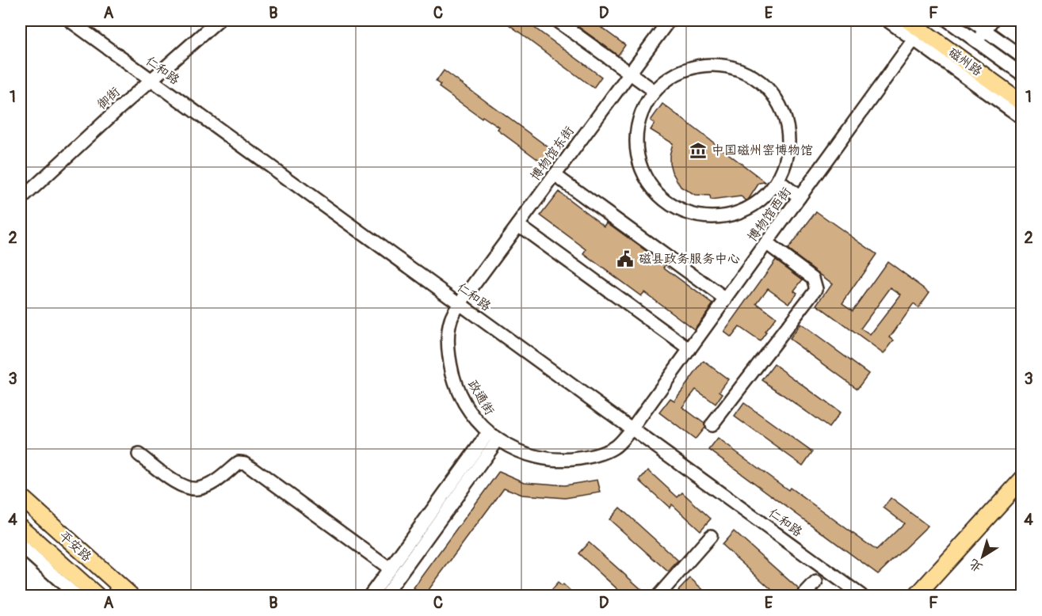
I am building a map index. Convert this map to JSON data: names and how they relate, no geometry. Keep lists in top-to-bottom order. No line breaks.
{"streets":{"main road":["磁州路","平安路"],"street":["仁和路","御街","博物馆东街","博物馆西街","政通街"]},"crossings":[["仁和路","御街"],["仁和路","博物馆东街"],["仁和路","博物馆西街"],["仁和路","政通街"],["博物馆东街","政通街"],["博物馆西街","政通街"]],"places":{"museum":["中国磁州窑博物馆"],"public building":["磁县政务服务中心"]},"north":"bottom left","grid":{"columns":["A","B","C","D","E","F"],"rows":["1","2","3","4"]}}
